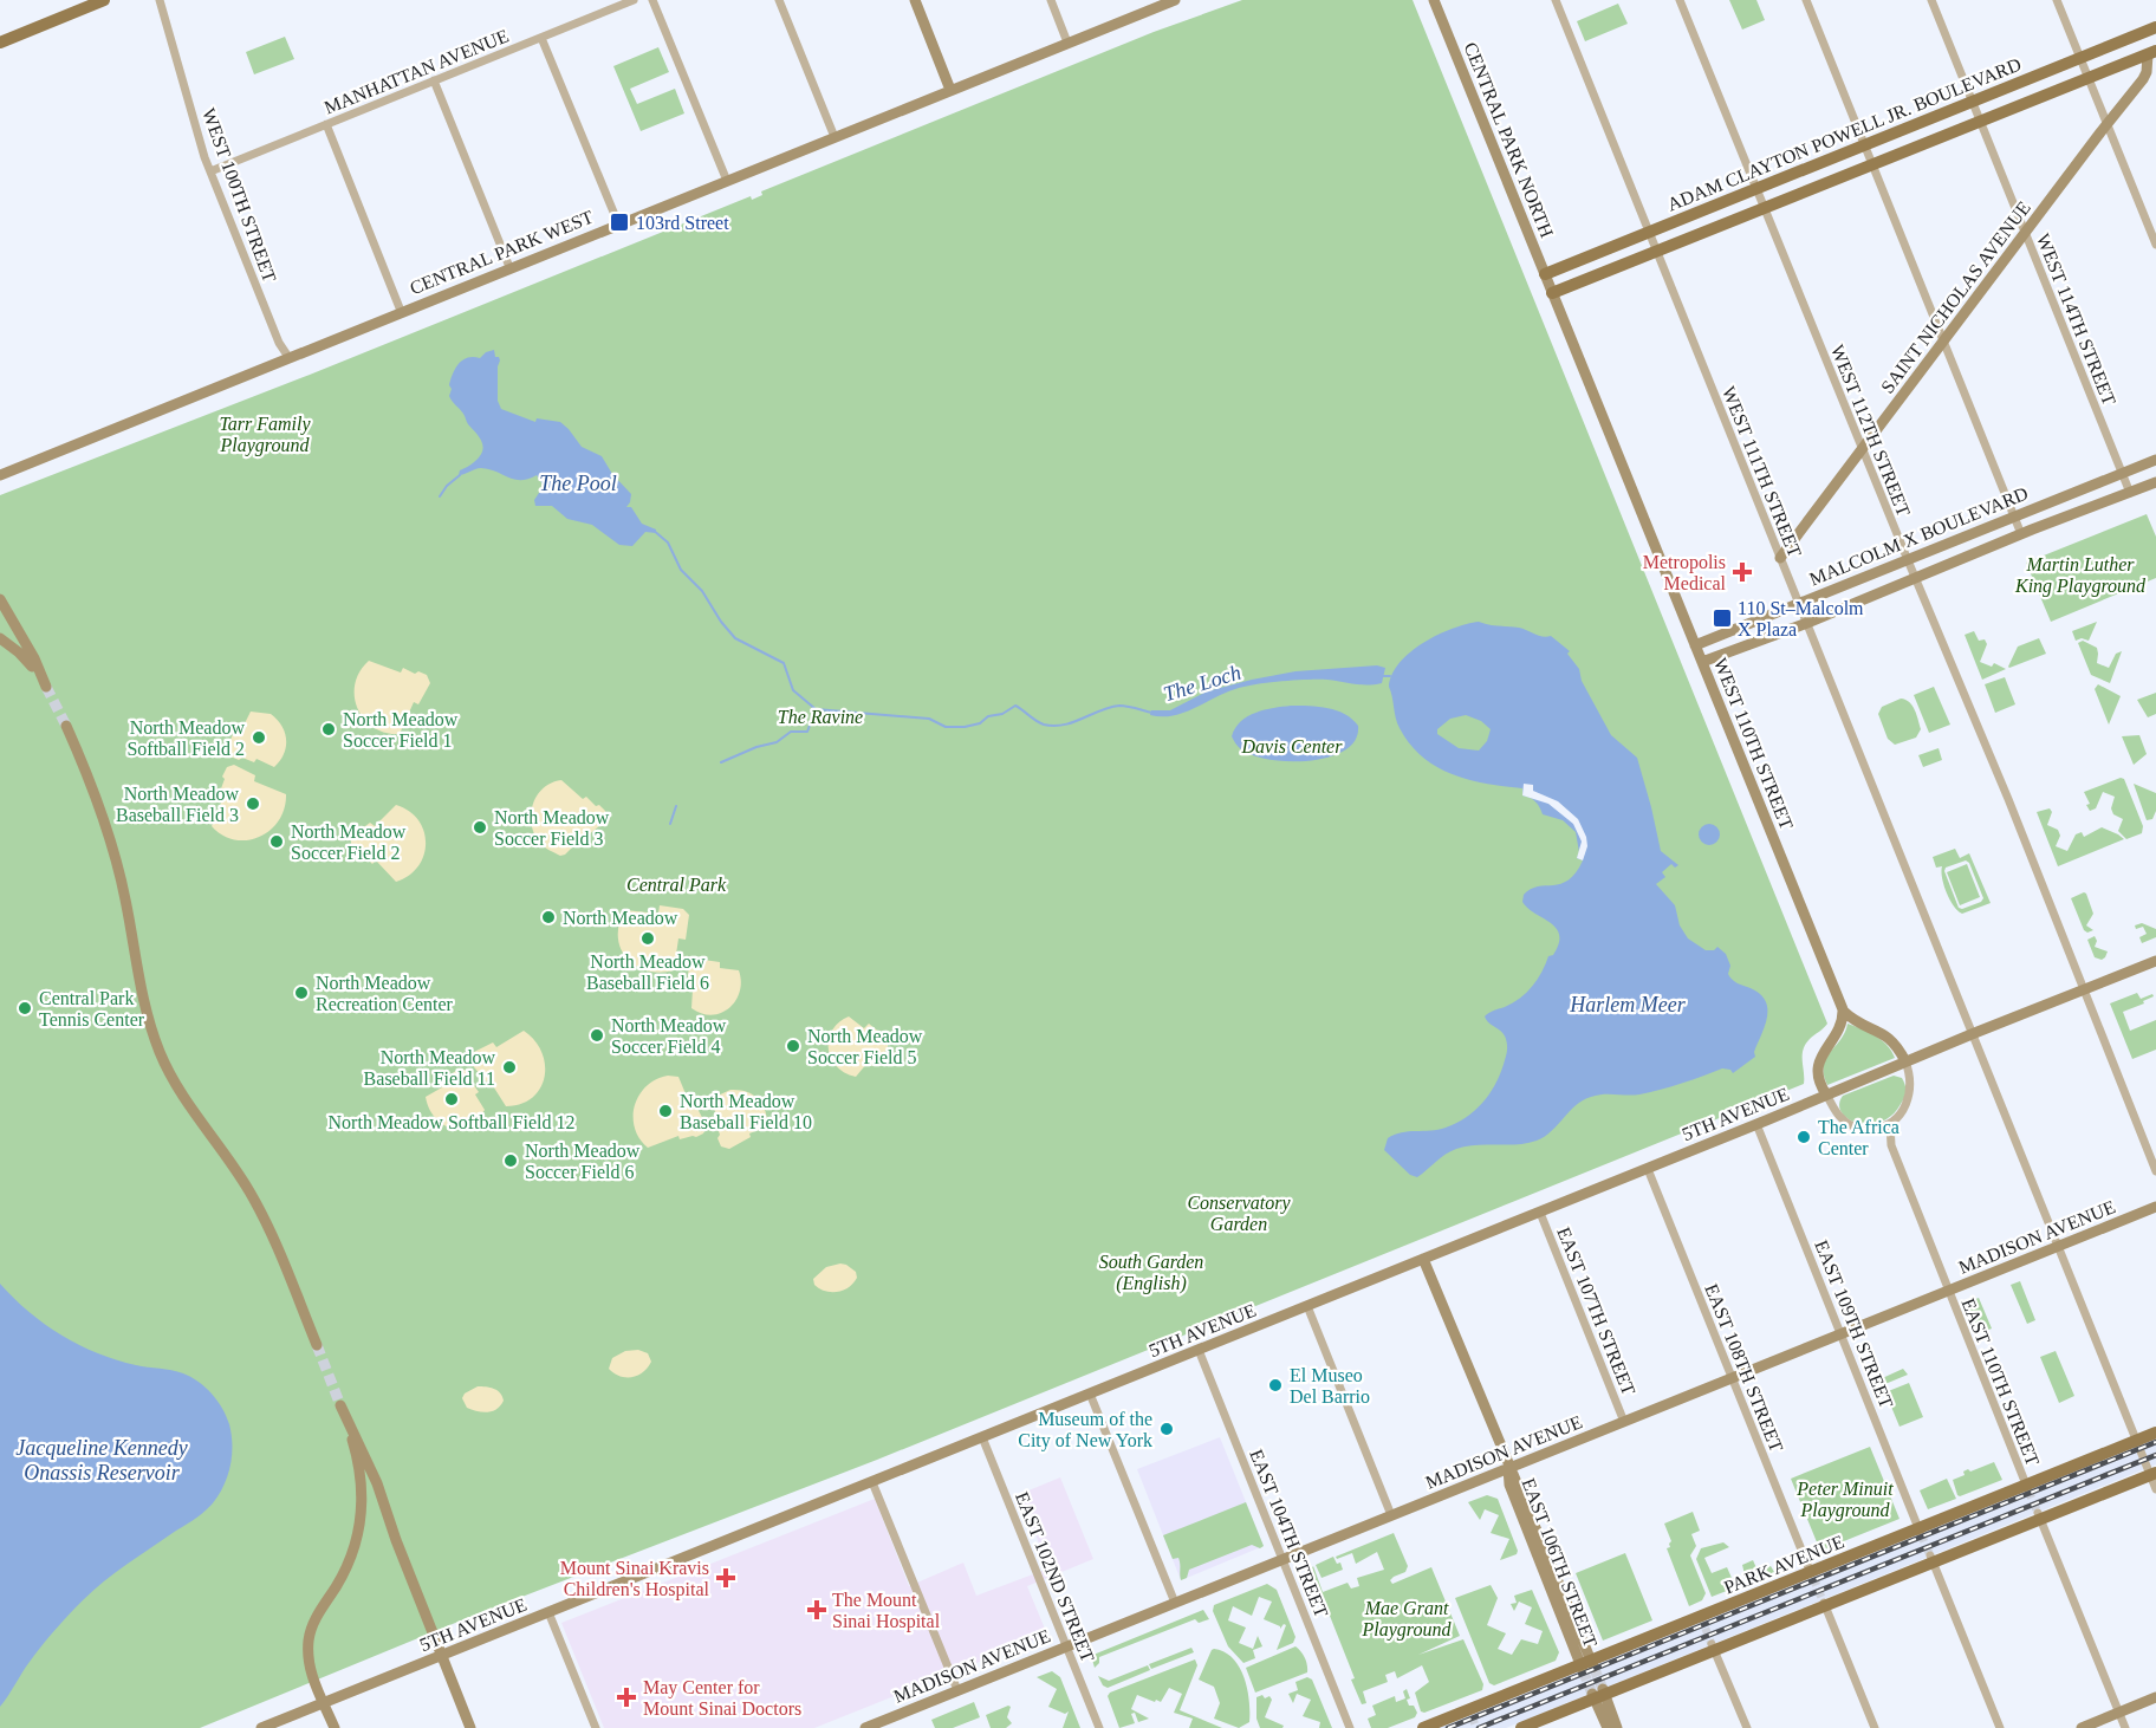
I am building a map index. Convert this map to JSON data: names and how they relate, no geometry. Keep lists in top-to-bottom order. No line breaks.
{"streets":{"main road":["ADAM CLAYTON POWELL JR. BOULEVARD","CENTRAL PARK NORTH","CENTRAL PARK WEST","SAINT NICHOLAS AVENUE","MALCOLM X BOULEVARD","WEST 110TH STREET","5TH AVENUE","MADISON AVENUE","EAST 106TH STREET","PARK AVENUE"],"street":["MANHATTAN AVENUE","WEST 100TH STREET","WEST 114TH STREET","WEST 112TH STREET","WEST 111TH STREET","EAST 107TH STREET","EAST 109TH STREET","EAST 108TH STREET","EAST 110TH STREET","EAST 104TH STREET","EAST 102ND STREET"]},"crossings":[["MANHATTAN AVENUE","WEST 100TH STREET"],["ADAM CLAYTON POWELL JR. BOULEVARD","CENTRAL PARK NORTH"],["ADAM CLAYTON POWELL JR. BOULEVARD","SAINT NICHOLAS AVENUE"],["ADAM CLAYTON POWELL JR. BOULEVARD","WEST 114TH STREET"],["ADAM CLAYTON POWELL JR. BOULEVARD","WEST 112TH STREET"],["ADAM CLAYTON POWELL JR. BOULEVARD","WEST 111TH STREET"],["ADAM CLAYTON POWELL JR. BOULEVARD","WEST 110TH STREET"],["CENTRAL PARK NORTH","WEST 110TH STREET"],["WEST 100TH STREET","CENTRAL PARK WEST"],["SAINT NICHOLAS AVENUE","WEST 114TH STREET"],["SAINT NICHOLAS AVENUE","WEST 112TH STREET"],["SAINT NICHOLAS AVENUE","WEST 111TH STREET"],["WEST 114TH STREET","MALCOLM X BOULEVARD"],["WEST 112TH STREET","MALCOLM X BOULEVARD"],["WEST 112TH STREET","5TH AVENUE"],["WEST 111TH STREET","MALCOLM X BOULEVARD"],["WEST 111TH STREET","5TH AVENUE"],["WEST 111TH STREET","MADISON AVENUE"],["WEST 111TH STREET","PARK AVENUE"],["MALCOLM X BOULEVARD","WEST 110TH STREET"],["5TH AVENUE","EAST 107TH STREET"],["5TH AVENUE","EAST 109TH STREET"],["5TH AVENUE","EAST 108TH STREET"],["5TH AVENUE","EAST 104TH STREET"],["5TH AVENUE","EAST 106TH STREET"],["5TH AVENUE","EAST 102ND STREET"],["MADISON AVENUE","EAST 107TH STREET"],["MADISON AVENUE","EAST 109TH STREET"],["MADISON AVENUE","EAST 108TH STREET"],["MADISON AVENUE","EAST 110TH STREET"],["MADISON AVENUE","EAST 104TH STREET"],["MADISON AVENUE","EAST 106TH STREET"],["MADISON AVENUE","EAST 102ND STREET"],["EAST 109TH STREET","PARK AVENUE"],["EAST 108TH STREET","PARK AVENUE"],["EAST 110TH STREET","PARK AVENUE"],["EAST 106TH STREET","PARK AVENUE"]],"water":["The Pool","The Loch","Harlem Meer","Jacqueline Kennedy Onassis Reservoir"],"parks":["Tarr Family Playground","Martin Luther King Playground","The Ravine","Davis Center","Central Park","Conservatory Garden","South Garden (English)","Peter Minuit Playground","Mae Grant Playground"],"places":{"transit":["103rd Street","110 St–Malcolm X Plaza"],"health":["Metropolis Medical","Mount Sinai Kravis Children's Hospital","The Mount Sinai Hospital","May Center for Mount Sinai Doctors"],"other":["North Meadow Soccer Field 1","North Meadow Softball Field 2","North Meadow Baseball Field 3","North Meadow Soccer Field 3","North Meadow Soccer Field 2","North Meadow","North Meadow Baseball Field 6","North Meadow Recreation Center","Central Park Tennis Center","North Meadow Soccer Field 4","North Meadow Soccer Field 5","North Meadow Baseball Field 11","North Meadow Softball Field 12","North Meadow Baseball Field 10","The Africa Center","North Meadow Soccer Field 6","El Museo Del Barrio","Museum of the City of New York"]}}
